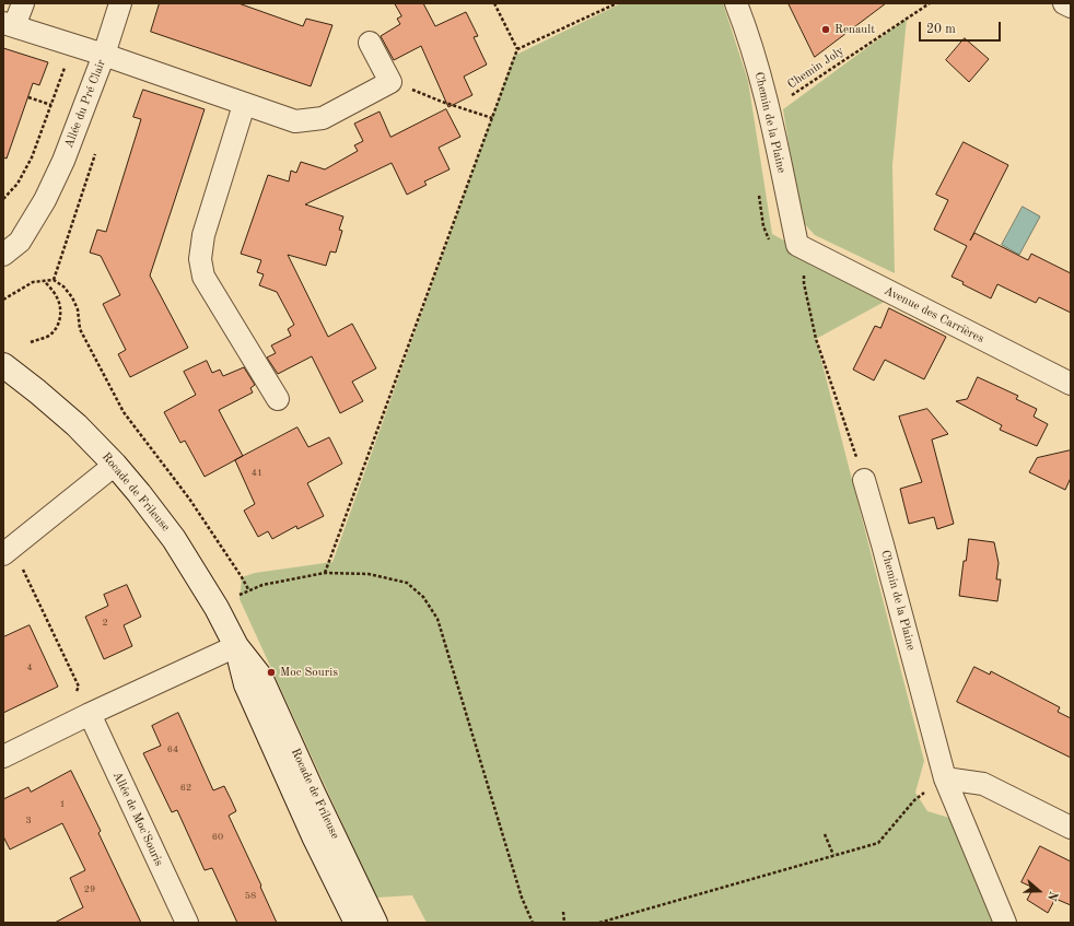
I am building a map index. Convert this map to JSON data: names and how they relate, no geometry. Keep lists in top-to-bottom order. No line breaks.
{"streets":{"street":["Allée du Pré Clair","Chemin de la Plaine","Avenue des Carrières","Rocade de Frileuse","Allée de Moc'Souris"],"path":["Chemin Joly"]},"crossings":[["Chemin de la Plaine","Avenue des Carrières"]],"places":["Renault","Moc Souris"],"house_numbers":["41","2","4","64","62","1","3","60","29","58"],"scale_bar":"20 m","north":"right"}
